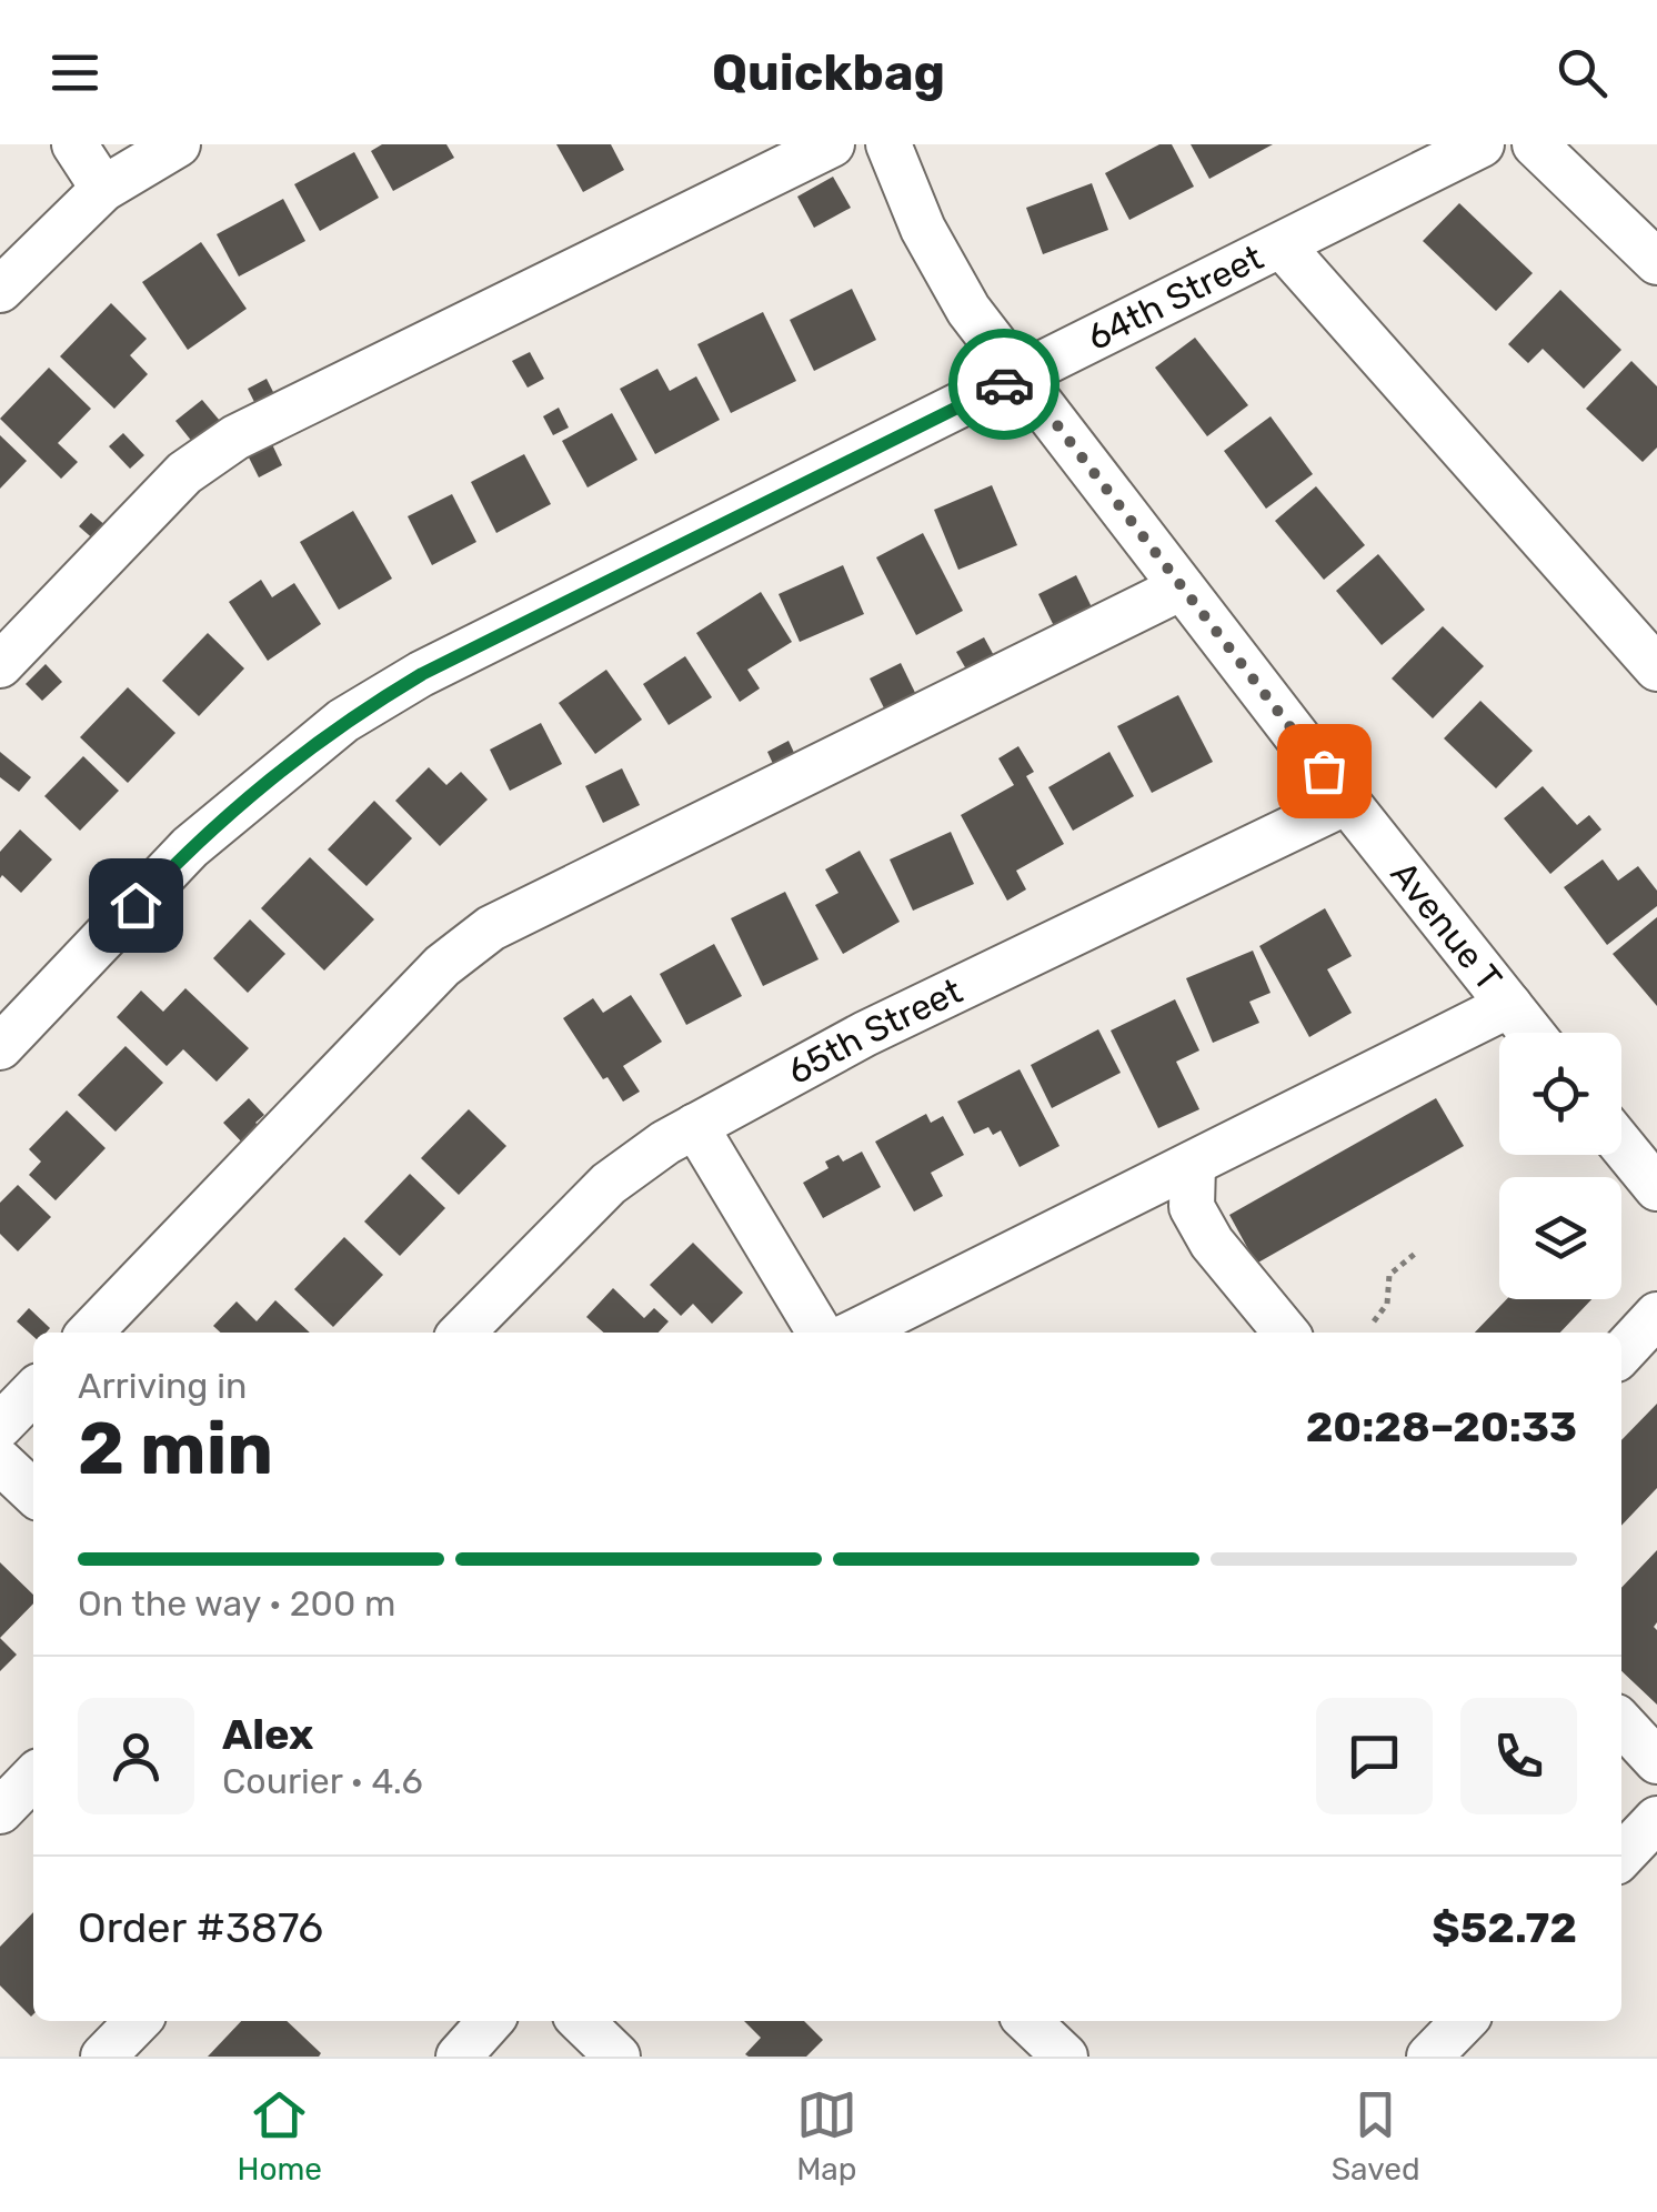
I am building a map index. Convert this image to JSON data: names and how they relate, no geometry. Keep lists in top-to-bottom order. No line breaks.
{"streets":{"street":["64th Street","Avenue T","65th Street"]},"crossings":[["64th Street","Avenue T"],["Avenue T","65th Street"]],"page":{"header":"Quickbag","heading":["2 min","Arriving in","20:28–20:33"],"panel":["Alex","Courier · 4.6","Order #3876","$52.72"],"bar":"On the way · 200 m","tabs":["Home","Map","Saved"]}}
